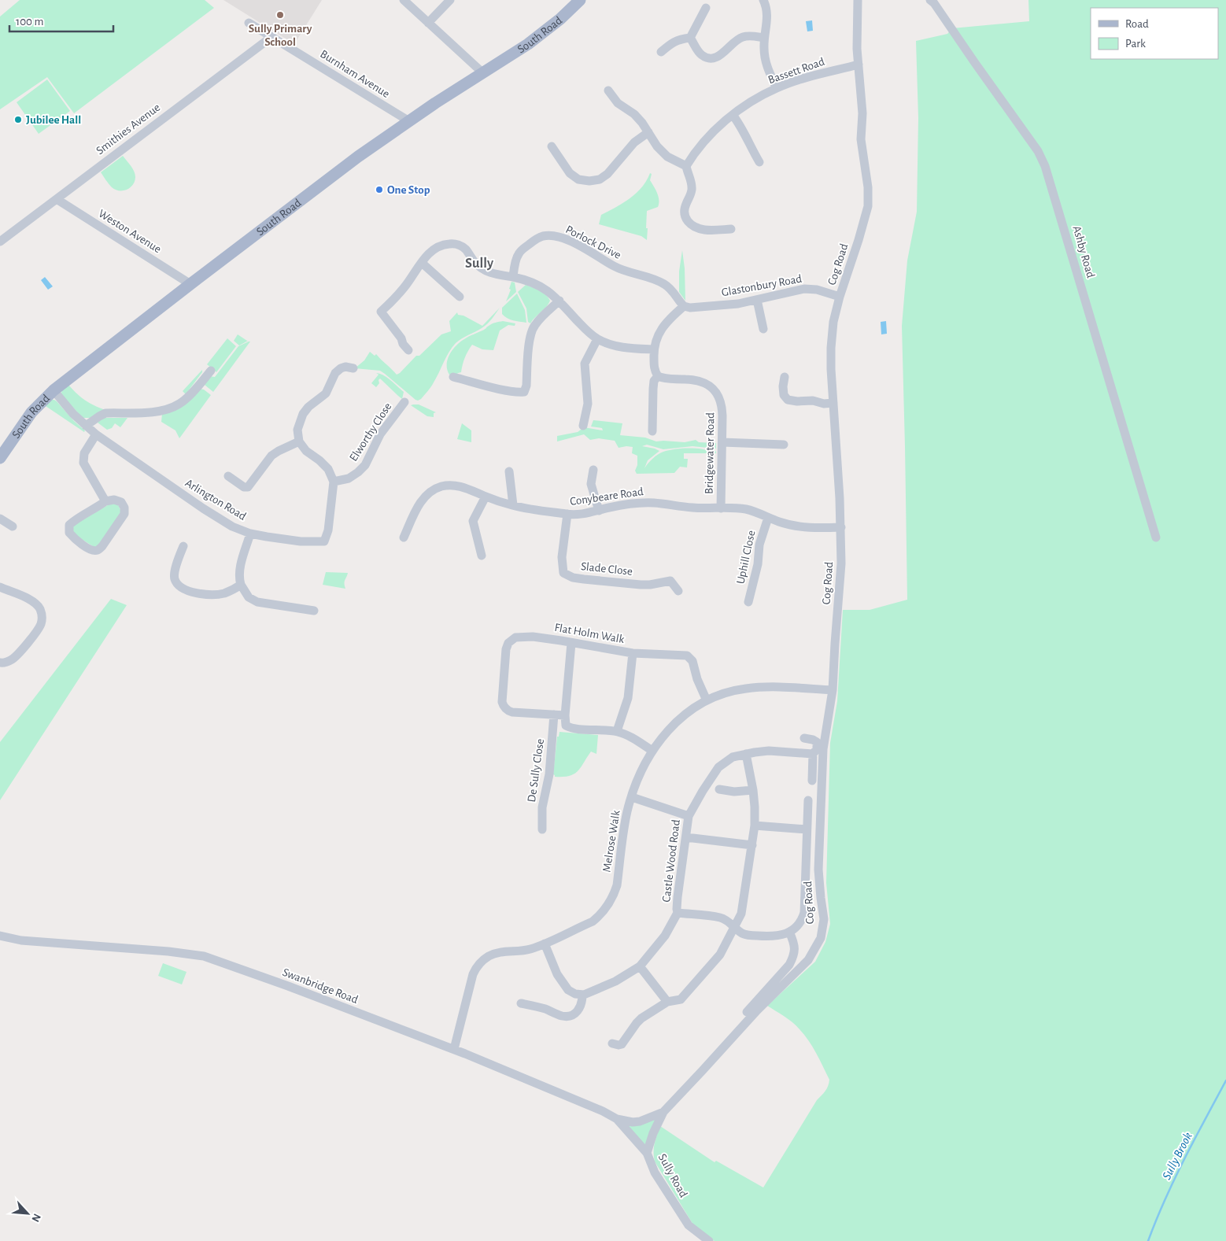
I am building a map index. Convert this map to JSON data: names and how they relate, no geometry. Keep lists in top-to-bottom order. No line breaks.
{"streets":{"main road":["South Road"],"street":["Bassett Road","Burnham Avenue","Smithies Avenue","Weston Avenue","Porlock Drive","Ashby Road","Cog Road","Glastonbury Road","Elworthy Close","Bridgewater Road","Conybeare Road","Arlington Road","Uphill Close","Slade Close","Flat Holm Walk","De Sully Close","Melrose Walk","Castle Wood Road","Swanbridge Road","Sully Road"]},"crossings":[["South Road","Burnham Avenue"],["South Road","Weston Avenue"],["South Road","Arlington Road"],["Bassett Road","Cog Road"],["Burnham Avenue","Smithies Avenue"],["Smithies Avenue","Weston Avenue"],["Porlock Drive","Glastonbury Road"],["Cog Road","Glastonbury Road"],["Cog Road","Conybeare Road"],["Cog Road","Melrose Walk"],["Cog Road","Swanbridge Road"],["Cog Road","Sully Road"],["Elworthy Close","Arlington Road"],["Bridgewater Road","Conybeare Road"],["Conybeare Road","Uphill Close"],["Conybeare Road","Slade Close"],["Flat Holm Walk","De Sully Close"],["Flat Holm Walk","Melrose Walk"],["Melrose Walk","Swanbridge Road"],["Swanbridge Road","Sully Road"]],"districts":["Sully"],"water":["Sully Brook"],"places":["Sully Primary School","Jubilee Hall","One Stop"],"legend":["Road","Park"],"scale_bar":"100 m","north":"bottom right"}
